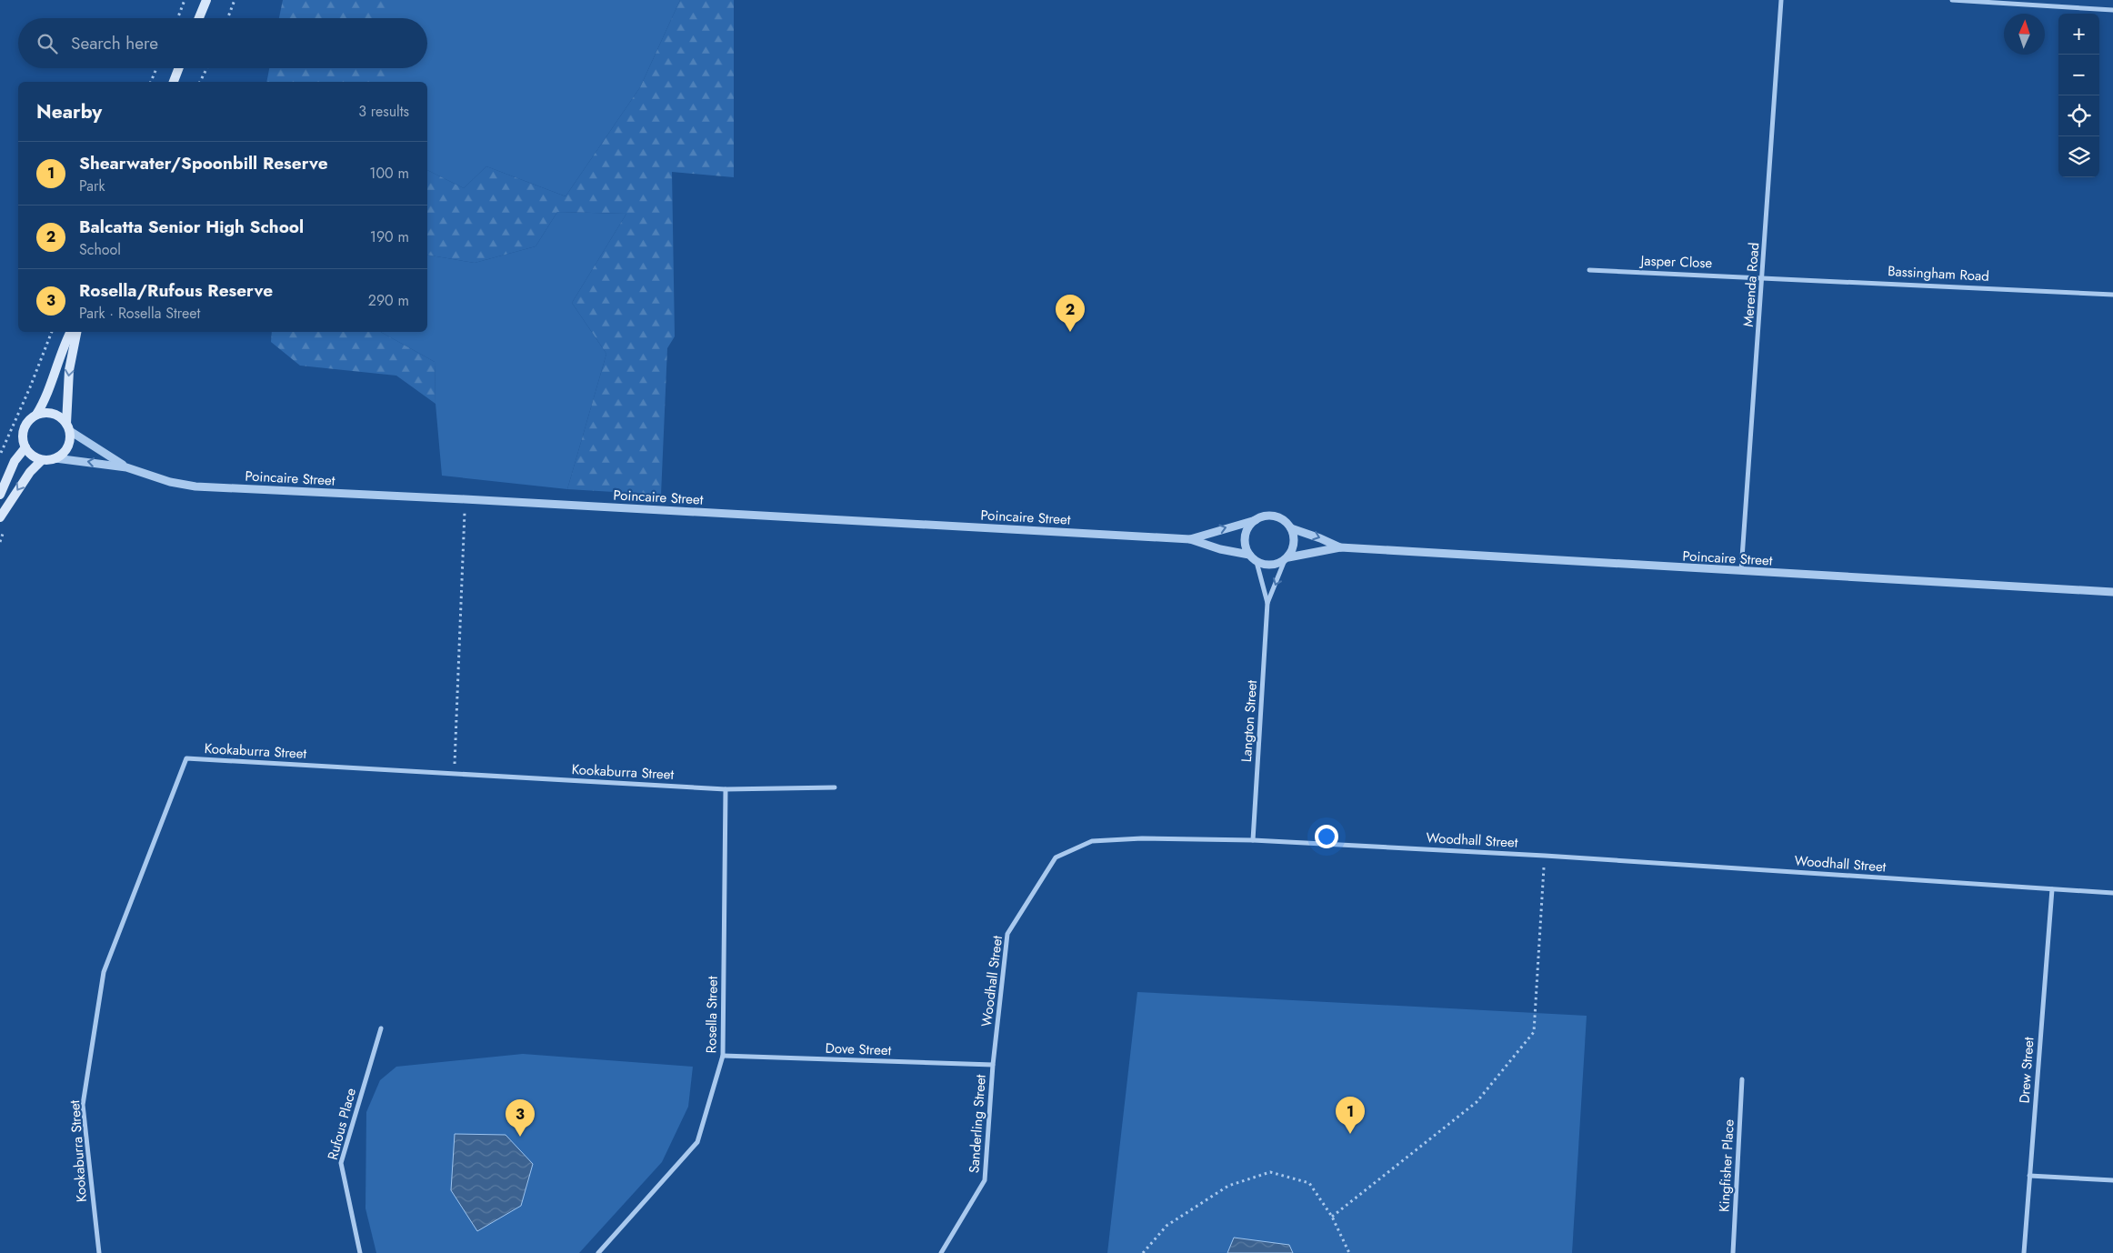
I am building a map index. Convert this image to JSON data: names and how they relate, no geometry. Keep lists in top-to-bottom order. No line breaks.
{"streets":{"street":["Jasper Close","Bassingham Road","Merenda Road","Poincaire Street","Langton Street","Kookaburra Street","Woodhall Street","Rosella Street","Dove Street","Drew Street","Rufous Place","Sanderling Street","Kingfisher Place"]},"crossings":[["Jasper Close","Bassingham Road"],["Jasper Close","Merenda Road"],["Bassingham Road","Merenda Road"],["Merenda Road","Poincaire Street"],["Poincaire Street","Langton Street"],["Langton Street","Woodhall Street"],["Kookaburra Street","Rosella Street"],["Woodhall Street","Dove Street"],["Woodhall Street","Drew Street"],["Woodhall Street","Sanderling Street"],["Rosella Street","Dove Street"],["Dove Street","Sanderling Street"]],"north":"top","page":{"map_buttons":["+","−"],"search":"Search here","heading":["Nearby","3 results"],"list":[{"mark":"1","name":"Shearwater/Spoonbill Reserve","note":"Park","value":"100 m"},{"mark":"2","name":"Balcatta Senior High School","note":"School","value":"190 m"},{"mark":"3","name":"Rosella/Rufous Reserve","note":"Park · Rosella Street","value":"290 m"}],"pins":["2","1","3"]}}
